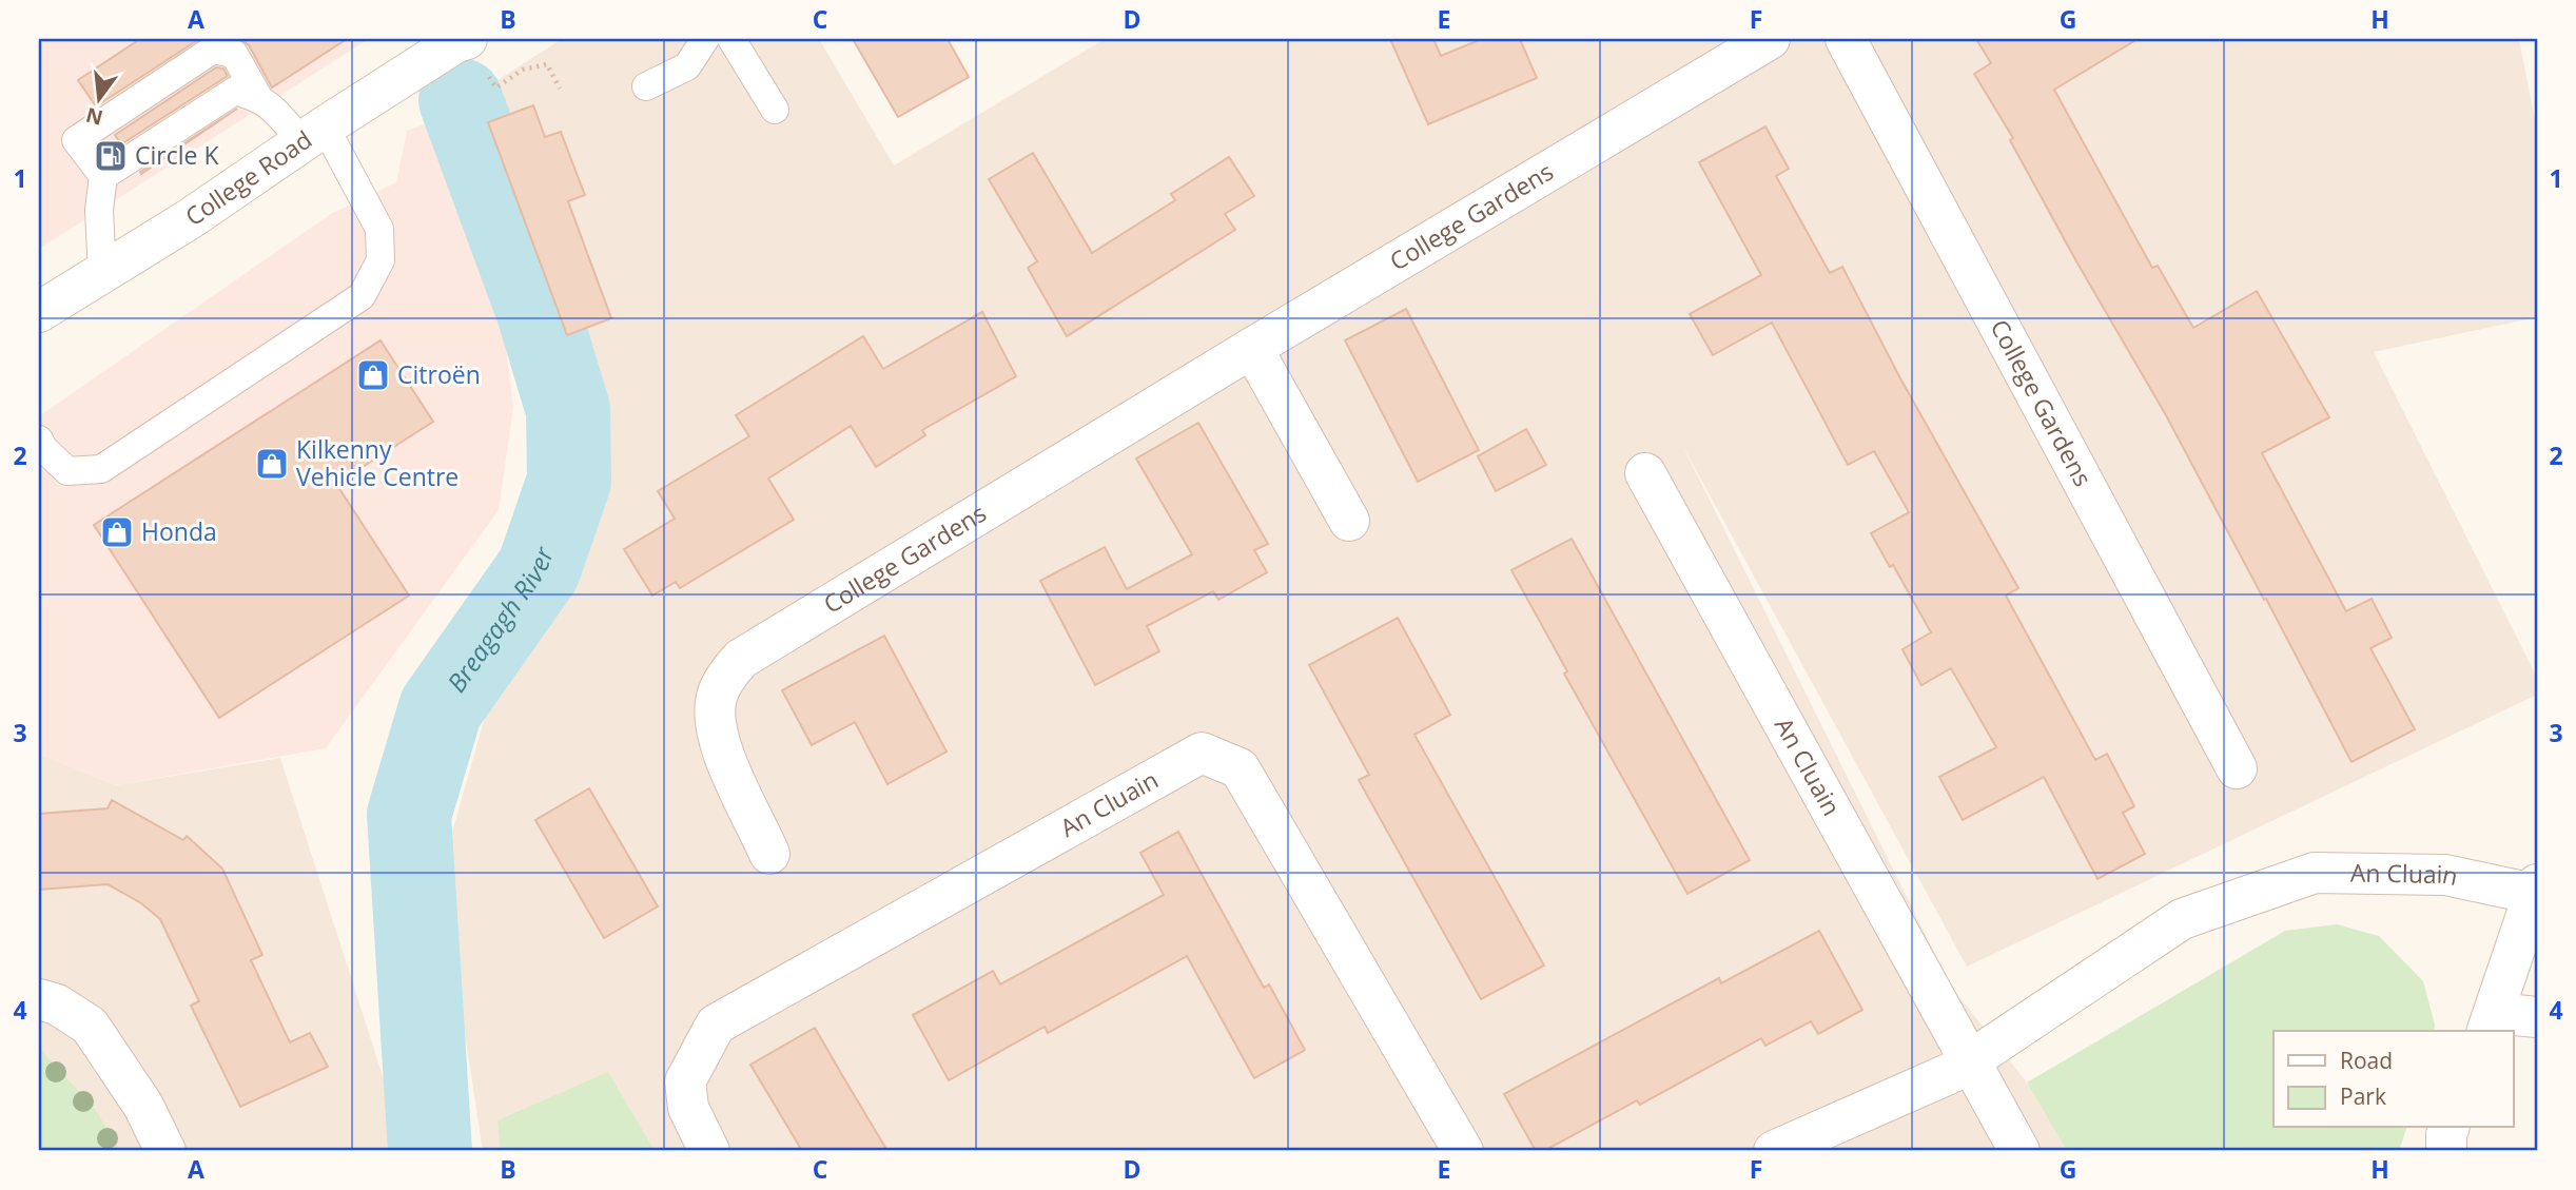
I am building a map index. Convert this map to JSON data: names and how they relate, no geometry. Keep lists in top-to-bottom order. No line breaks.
{"streets":{"street":["College Road","College Gardens","An Cluain"]},"water":["Breagagh River"],"places":{"fuel station":["Circle K"],"shop":["Citroën","Kilkenny Vehicle Centre","Honda"]},"legend":["Road","Park"],"north":"bottom","grid":{"columns":["A","B","C","D","E","F","G","H"],"rows":["1","2","3","4"]}}
